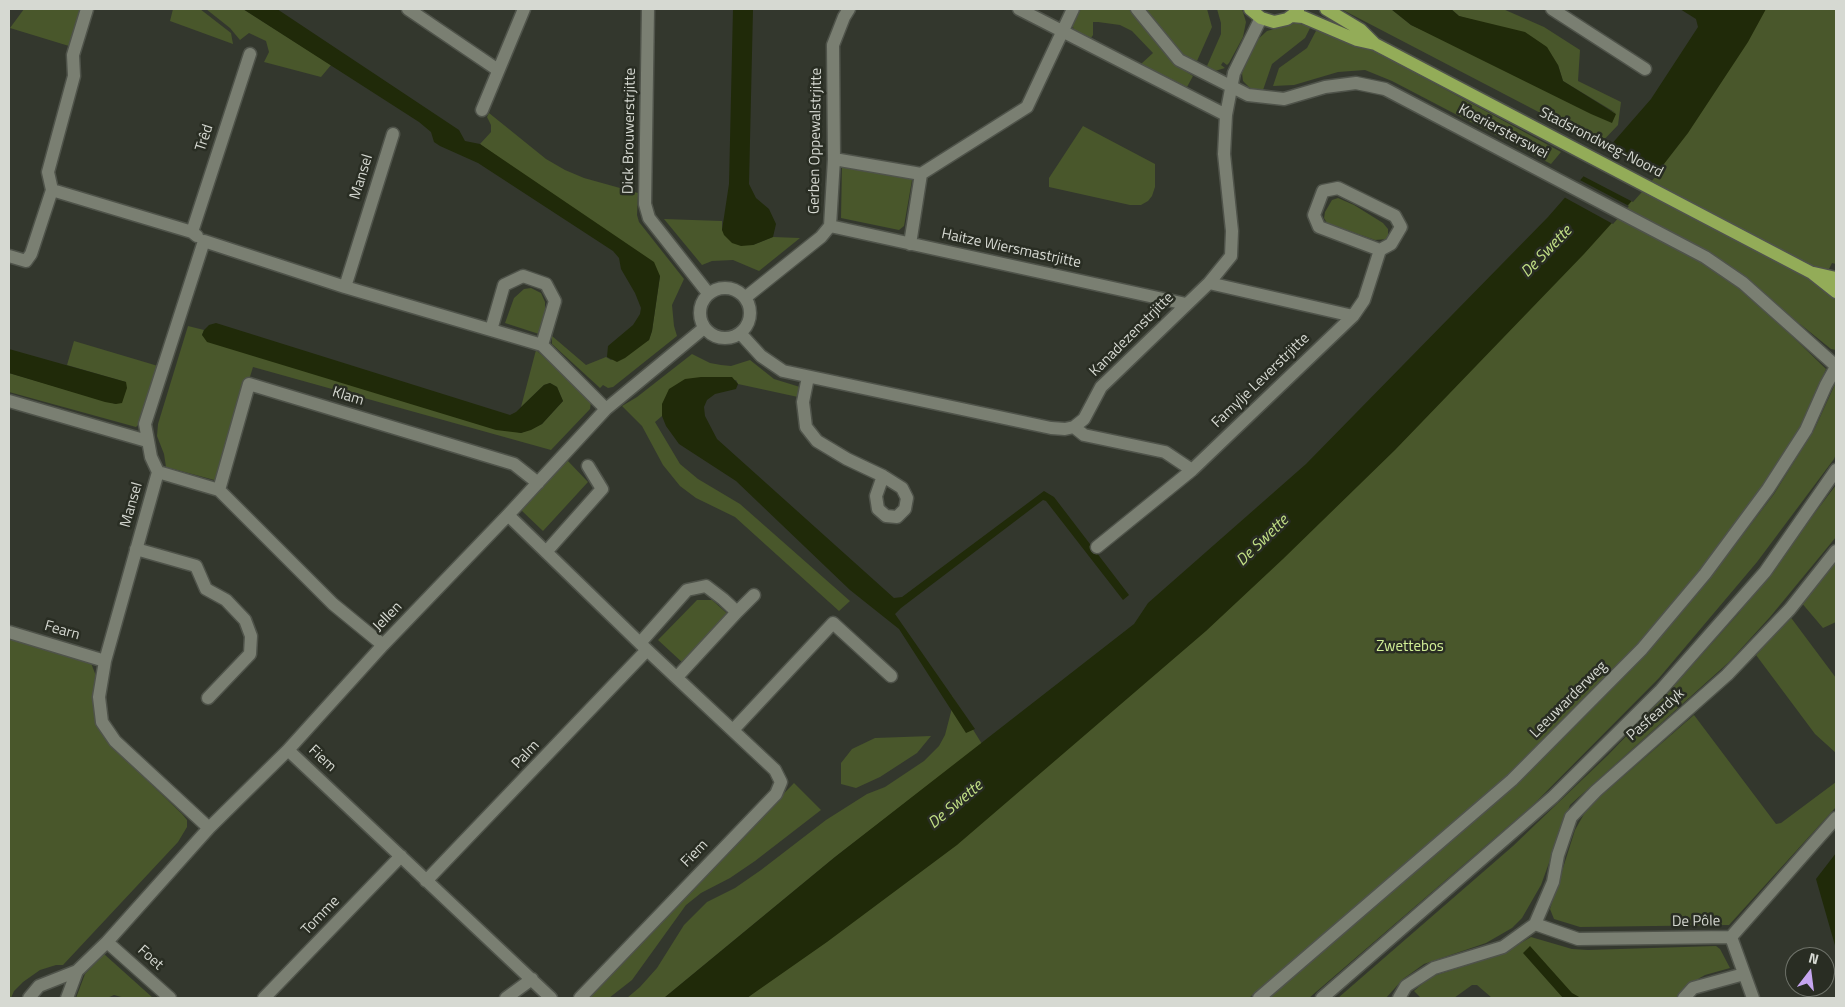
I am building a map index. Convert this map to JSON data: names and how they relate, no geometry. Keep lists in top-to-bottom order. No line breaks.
{"streets":{"main road":["Stadsrondweg-Noord"],"street":["Dick Brouwerstrjitte","Koeriersterswei","Trêd","Gerben Oppewalstrjitte","Mansel","Haitze Wiersmastrjitte","Kanadezenstrjitte","Famylje Leverstrjitte","Klam","Jellen","Fearn","Leeuwarderweg","Pasfeardyk","Palm","Fiem","Tomme","De Pôle","Foet"]},"crossings":[["Dick Brouwerstrjitte","Gerben Oppewalstrjitte"],["Dick Brouwerstrjitte","Jellen"],["Koeriersterswei","Kanadezenstrjitte"],["Koeriersterswei","Leeuwarderweg"],["Gerben Oppewalstrjitte","Haitze Wiersmastrjitte"],["Gerben Oppewalstrjitte","Jellen"],["Mansel","Jellen"],["Mansel","Fearn"],["Haitze Wiersmastrjitte","Kanadezenstrjitte"],["Klam","Jellen"],["Jellen","Fiem"],["Jellen","Foet"],["Pasfeardyk","De Pôle"],["Palm","Fiem"],["Fiem","Tomme"]],"water":["De Swette"],"parks":["Zwettebos"],"north":"top"}
